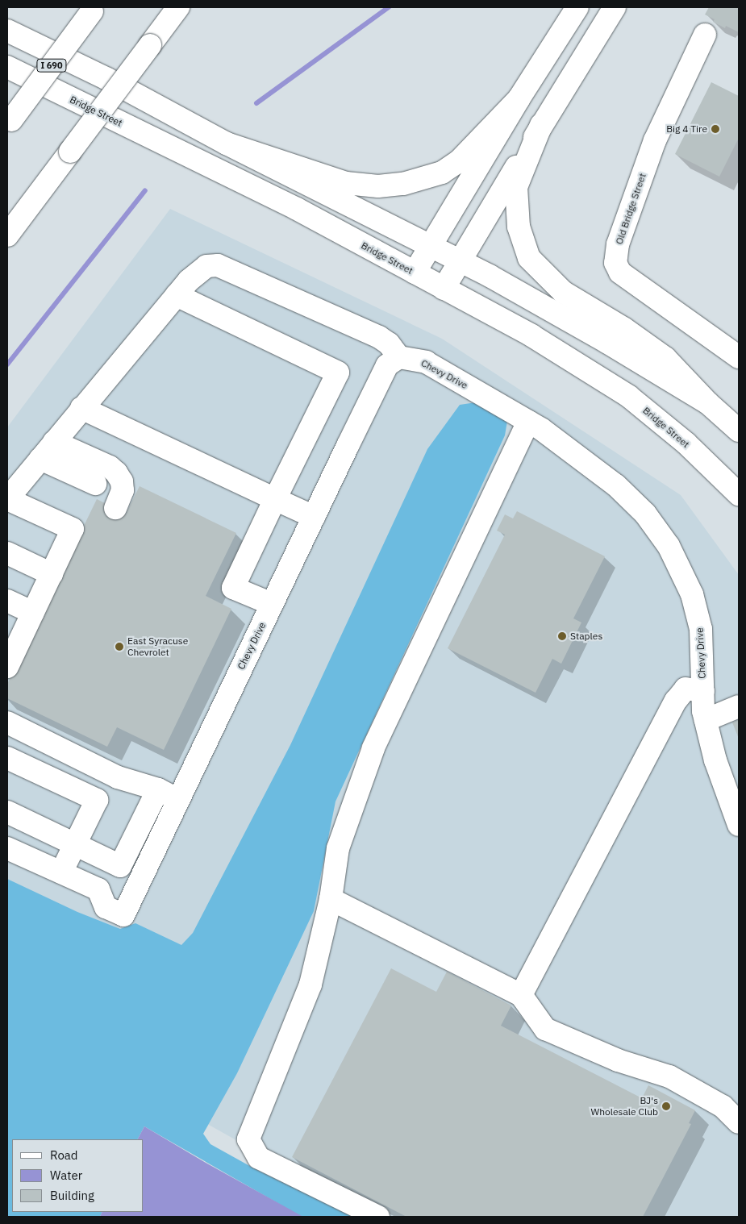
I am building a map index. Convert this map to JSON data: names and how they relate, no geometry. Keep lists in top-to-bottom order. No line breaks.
{"streets":{"main road":["I 690","Bridge Street","Old Bridge Street","Chevy Drive"]},"places":["Big 4 Tire","Staples","East Syracuse Chevrolet","BJ's Wholesale Club"],"legend":["Road","Water","Building"]}
